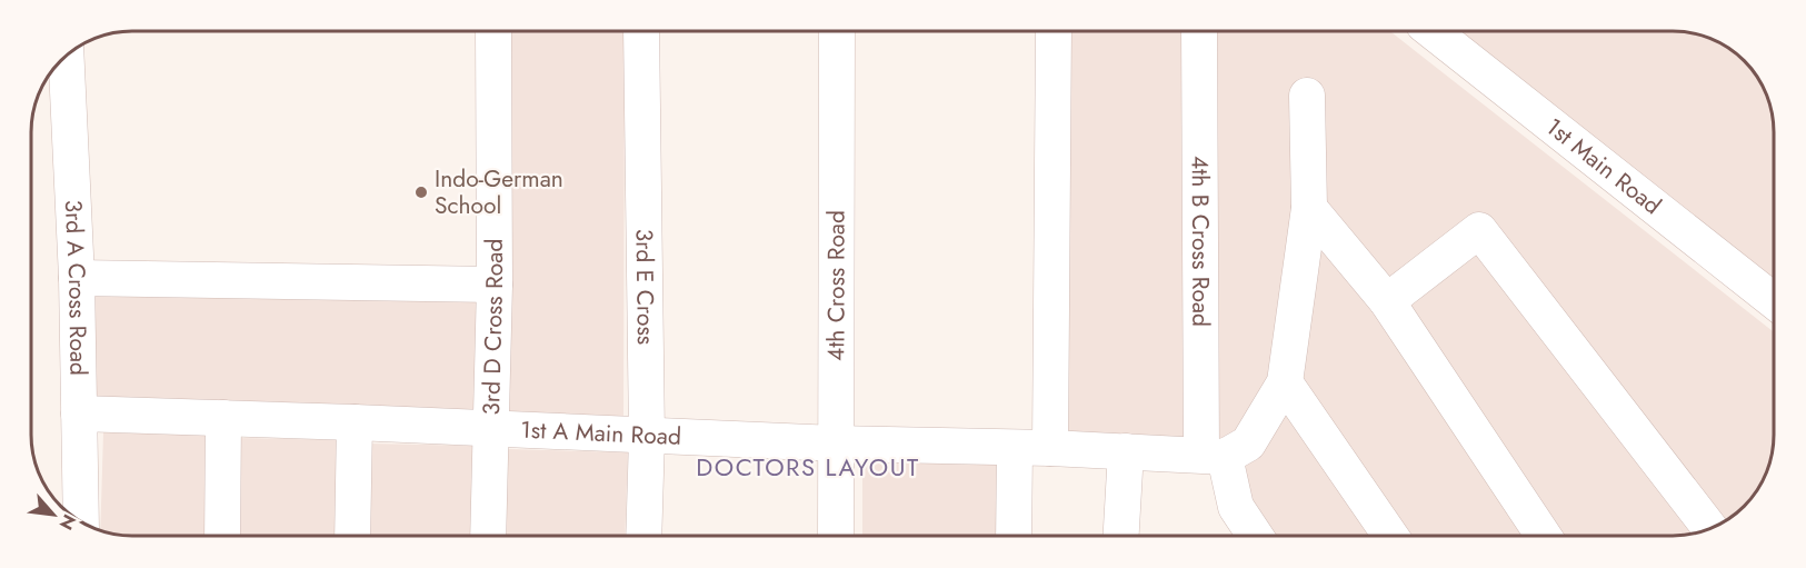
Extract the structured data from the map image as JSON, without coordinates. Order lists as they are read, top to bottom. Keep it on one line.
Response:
{"streets":{"street":["1st Main Road","4th B Cross Road","3rd E Cross","4th Cross Road","3rd A Cross Road","3rd D Cross Road","1st A Main Road"]},"crossings":[["4th B Cross Road","1st A Main Road"],["3rd E Cross","1st A Main Road"],["4th Cross Road","1st A Main Road"],["3rd A Cross Road","1st A Main Road"],["3rd D Cross Road","1st A Main Road"]],"districts":["DOCTORS LAYOUT"],"places":["Indo-German School"],"north":"bottom right"}
